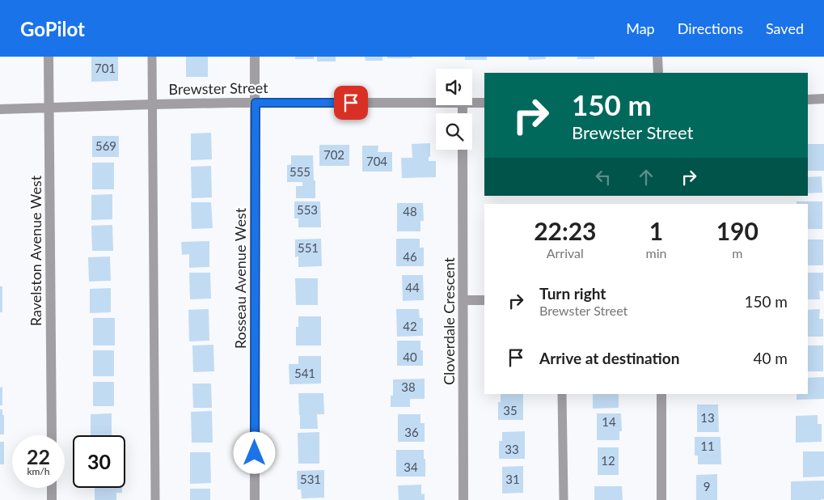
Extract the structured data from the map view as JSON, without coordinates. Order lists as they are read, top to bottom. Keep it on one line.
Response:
{"streets":{"street":["Brewster Street","Ravelston Avenue West","Rosseau Avenue West","Cloverdale Crescent"]},"crossings":[["Brewster Street","Ravelston Avenue West"],["Brewster Street","Rosseau Avenue West"]],"house_numbers":["701","569","702","704","555","553","48","551","46","44","42","40","541","38","35","13","14","36","11","33","12","34","531","31","9"],"page":{"header":"GoPilot","nav":["Map","Directions","Saved"],"turn":["150 m","Brewster Street"],"eta":["22:23","Arrival","1","min","190","m"],"list":[{"name":"Turn right","note":"Brewster Street","value":"150 m"},{"name":"Arrive at destination","value":"40 m"}],"speed":"22 km/h","limit":"30"}}
